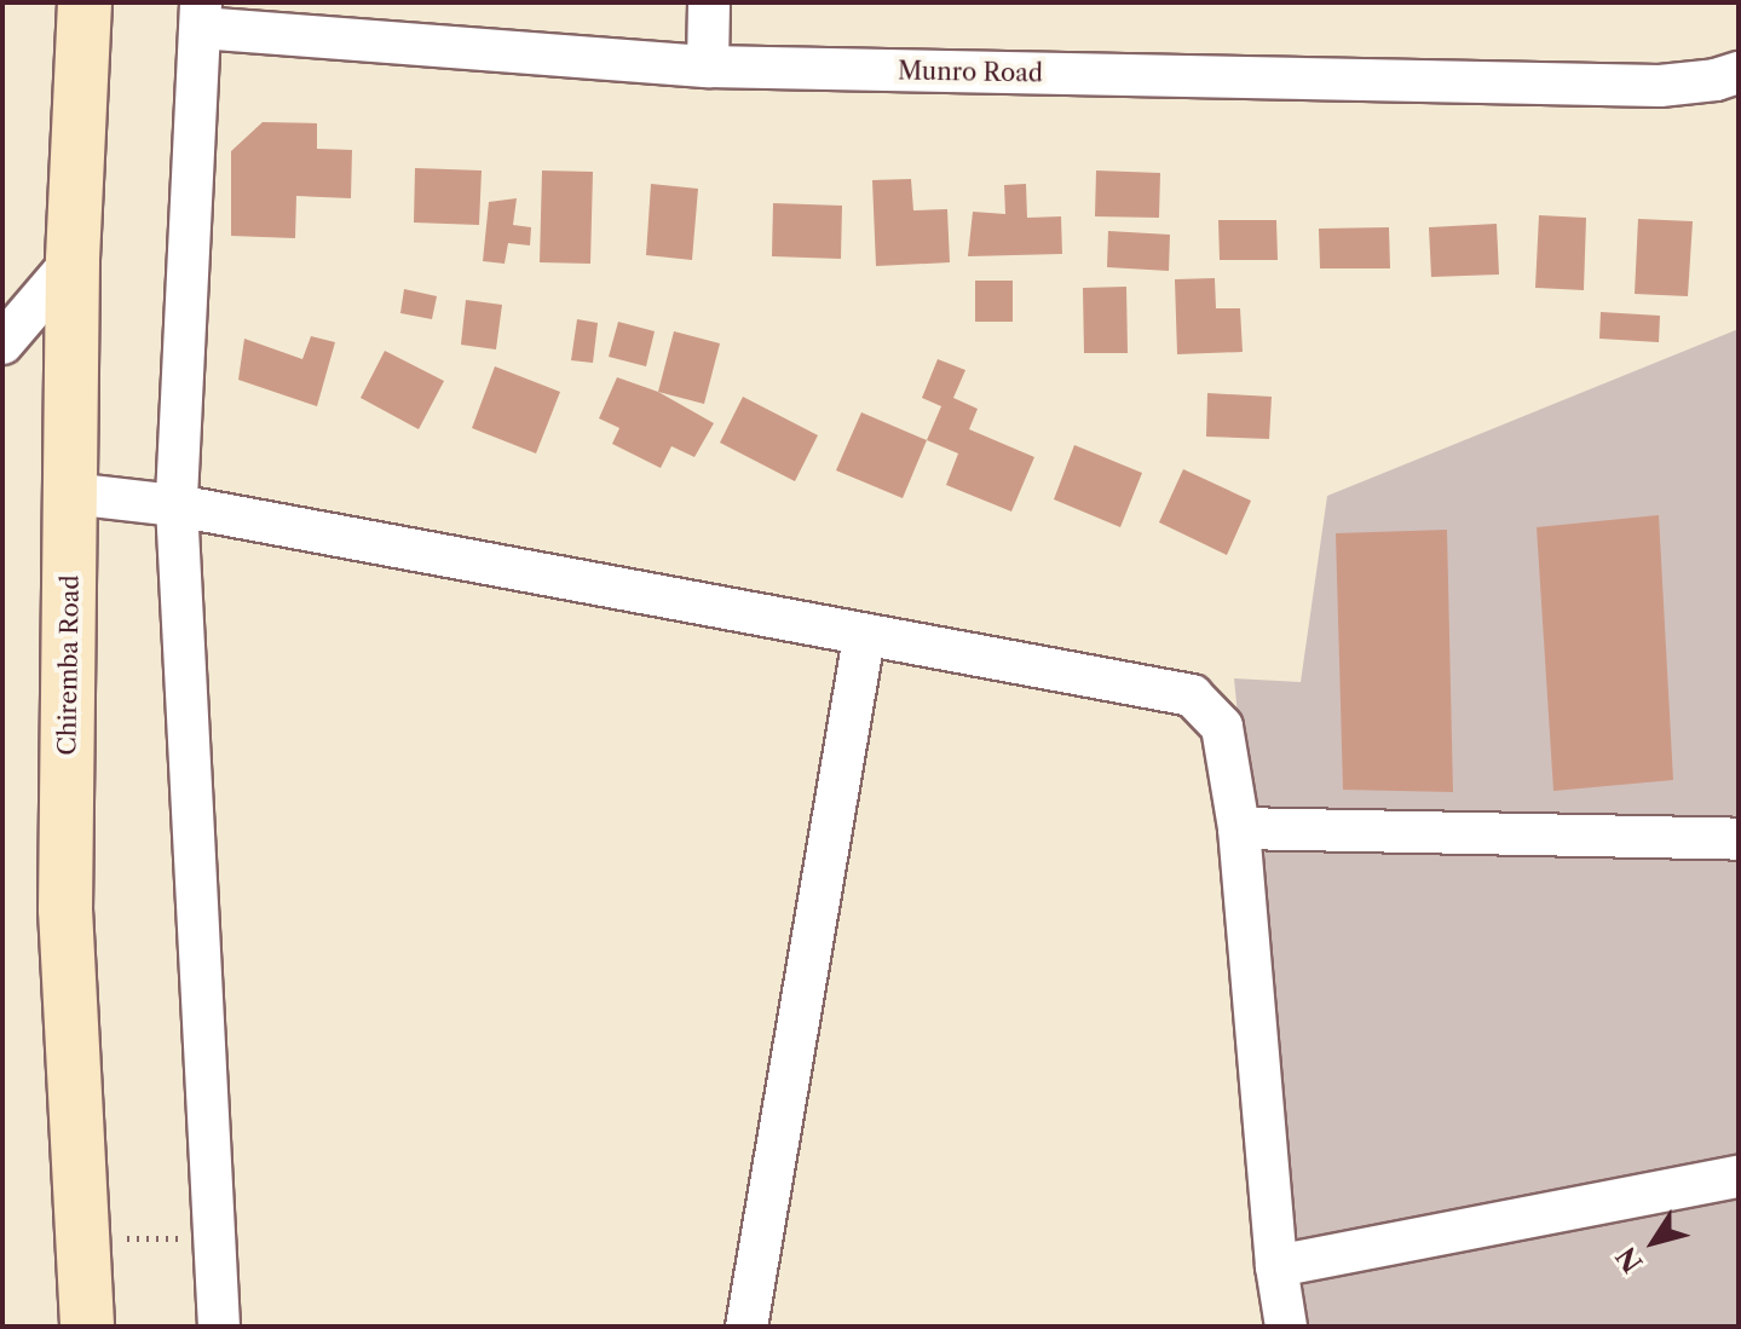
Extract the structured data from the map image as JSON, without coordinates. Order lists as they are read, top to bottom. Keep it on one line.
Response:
{"streets":{"main road":["Chiremba Road"],"street":["Munro Road"]},"north":"bottom left"}
